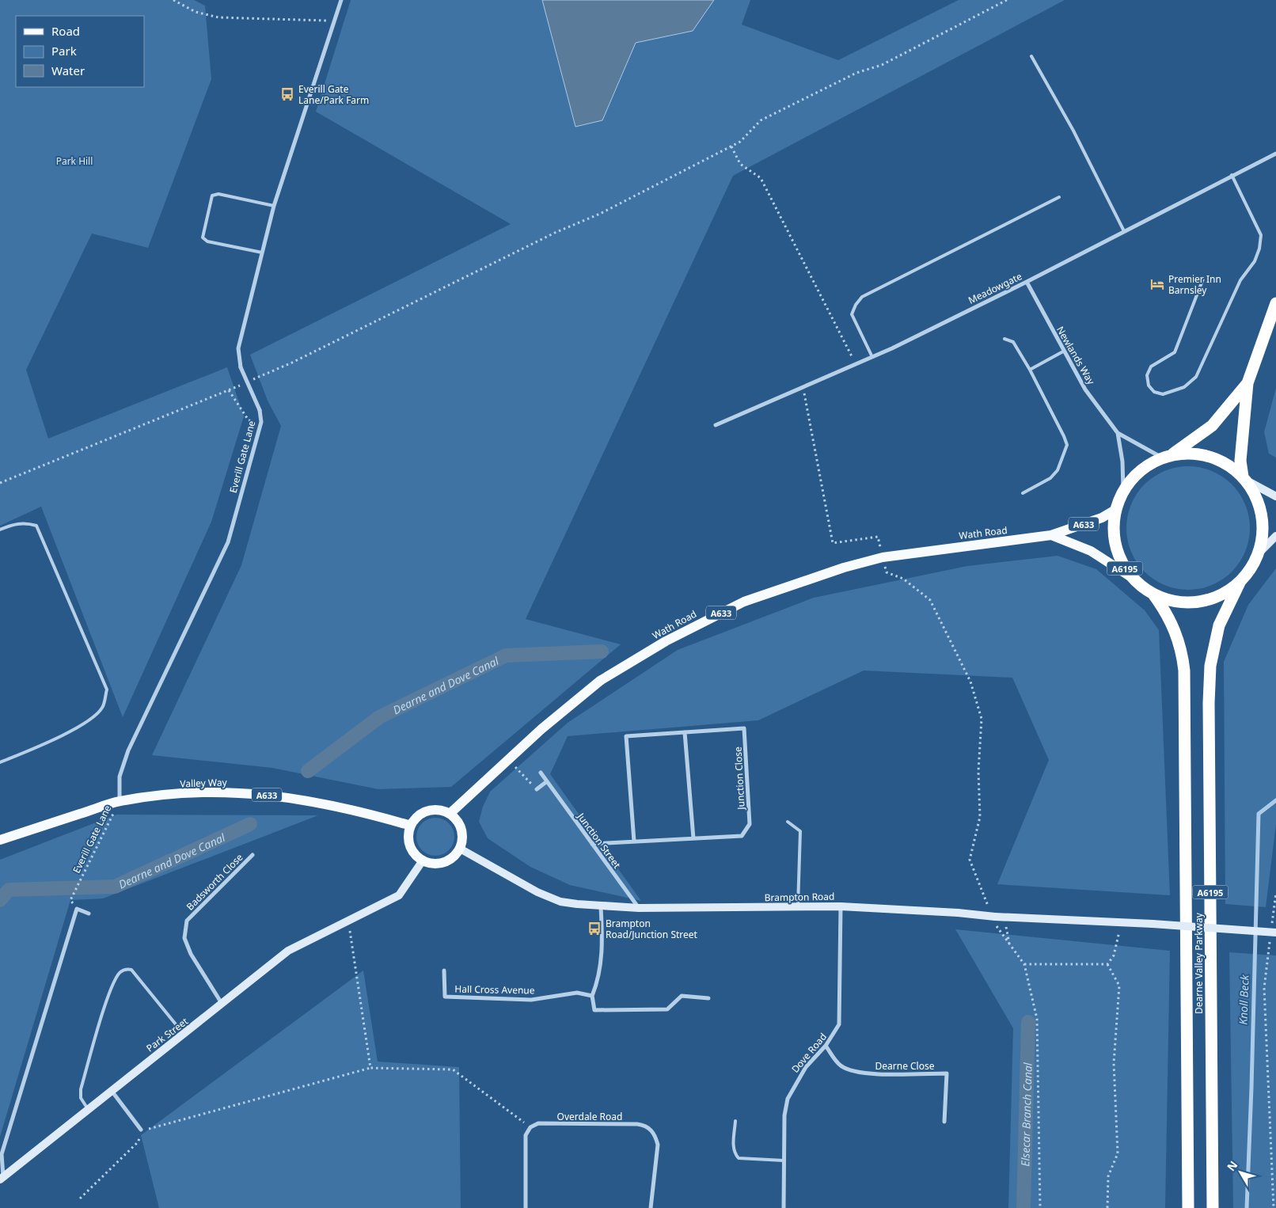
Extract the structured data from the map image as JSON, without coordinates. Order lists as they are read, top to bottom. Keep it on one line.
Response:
{"streets":{"highway":["A6195","Dearne Valley Parkway"],"main road":["A633","Wath Road","Valley Way","Brampton Road","Park Street"],"street":["Meadowgate","Newlands Way","Everill Gate Lane","Junction Close","Junction Street","Badsworth Close","Hall Cross Avenue","Dove Road","Dearne Close","Overdale Road"]},"crossings":[["Meadowgate","Newlands Way"],["Everill Gate Lane","Valley Way"],["Wath Road","A6195"],["Wath Road","Valley Way"],["Wath Road","Brampton Road"],["A6195","Dearne Valley Parkway"],["Junction Close","Junction Street"],["Valley Way","Brampton Road"],["Junction Street","Brampton Road"],["Badsworth Close","Park Street"],["Brampton Road","Dove Road"],["Dove Road","Dearne Close"]],"water":["Dearne and Dove Canal","Knoll Beck","Elsecar Branch Canal"],"parks":["Park Hill"],"places":{"bus stop":["Everill Gate Lane/Park Farm","Brampton Road/Junction Street"],"hotel":["Premier Inn Barnsley"]},"legend":["Road","Park","Water"],"north":"top left"}
